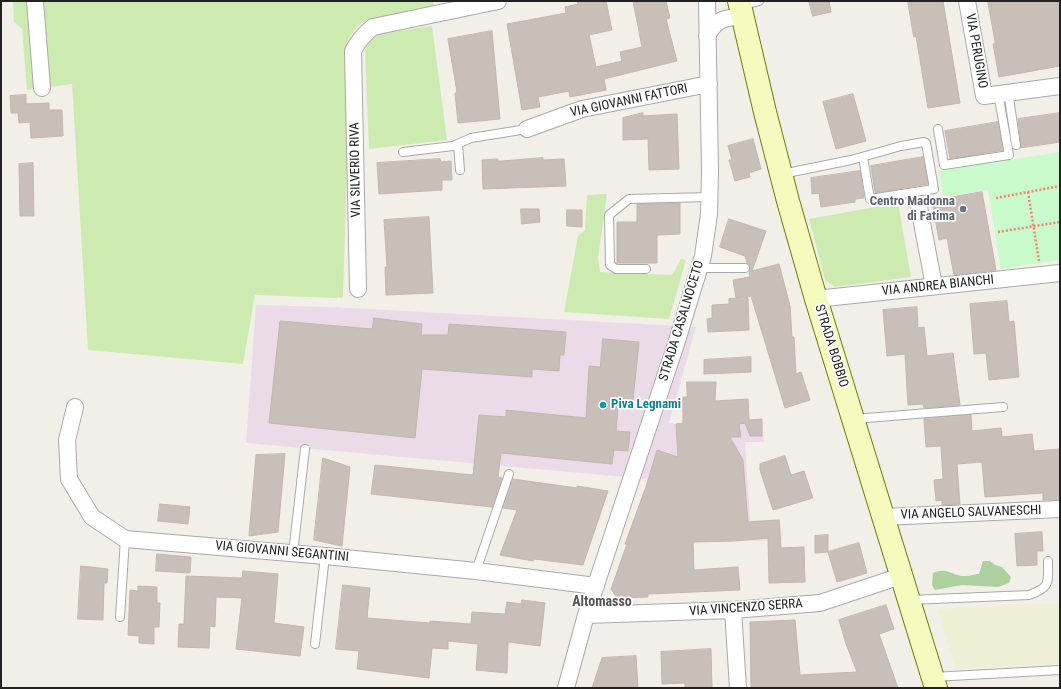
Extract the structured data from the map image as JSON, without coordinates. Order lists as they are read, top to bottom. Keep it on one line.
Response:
{"streets":{"main road":["STRADA BOBBIO"],"street":["VIA PERUGINO","VIA GIOVANNI FATTORI","VIA SILVERIO RIVA","VIA ANDREA BIANCHI","STRADA CASALNOCETO","VIA ANGELO SALVANESCHI","VIA GIOVANNI SEGANTINI","VIA VINCENZO SERRA"]},"crossings":[["VIA GIOVANNI FATTORI","STRADA CASALNOCETO"],["VIA ANDREA BIANCHI","STRADA BOBBIO"],["STRADA CASALNOCETO","VIA GIOVANNI SEGANTINI"],["STRADA CASALNOCETO","VIA VINCENZO SERRA"],["STRADA BOBBIO","VIA ANGELO SALVANESCHI"],["STRADA BOBBIO","VIA VINCENZO SERRA"]],"districts":["Altomasso"],"places":["Centro Madonna di Fatima","Piva Legnami"]}
